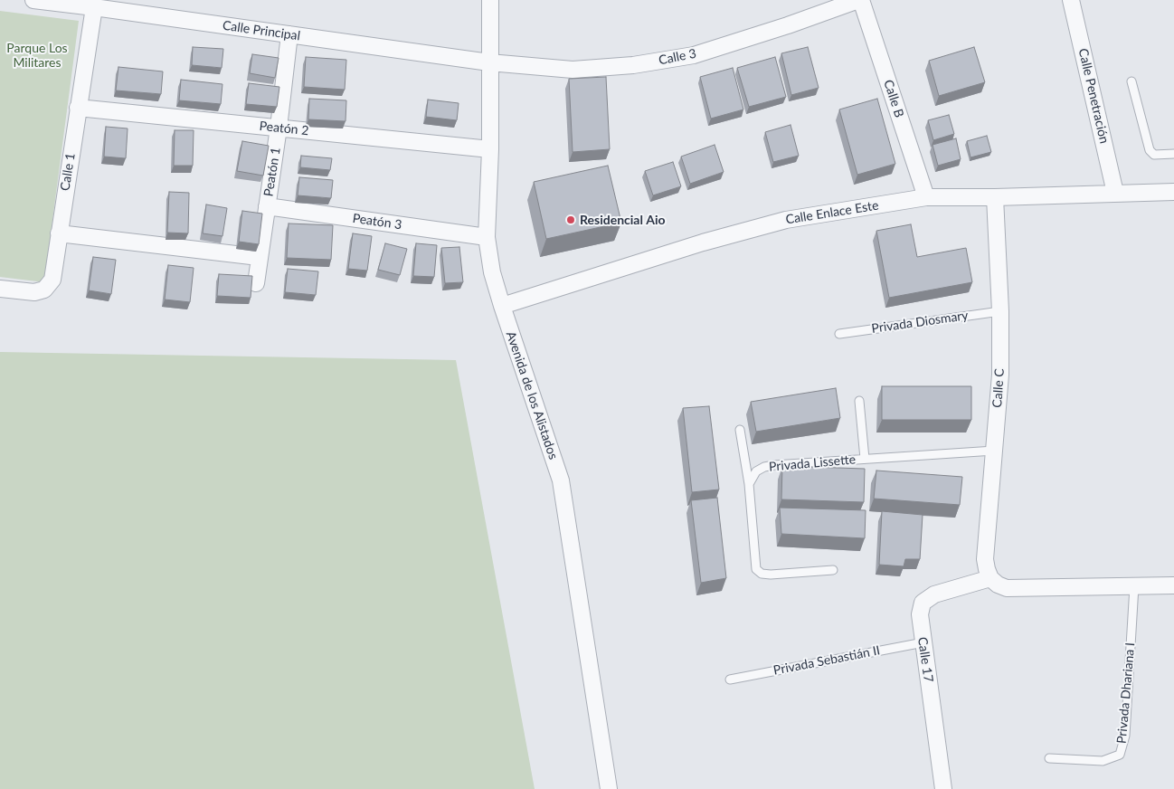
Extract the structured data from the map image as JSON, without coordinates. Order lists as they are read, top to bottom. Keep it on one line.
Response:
{"streets":{"street":["Calle Principal","Calle 3","Calle Penetración","Calle B","Peatón 2","Calle 1","Peatón 1","Calle Enlace Este","Peatón 3","Calle C","Avenida de los Alistados","Calle 17"],"lane":["Privada Diosmary","Privada Lissette","Privada Sebastián II","Privada Dhariana I"]},"crossings":[["Calle Principal","Calle 3"],["Calle Principal","Calle 1"],["Calle Principal","Peatón 1"],["Calle Principal","Avenida de los Alistados"],["Calle 3","Calle B"],["Calle 3","Avenida de los Alistados"],["Calle Penetración","Calle Enlace Este"],["Calle B","Calle Enlace Este"],["Peatón 2","Calle 1"],["Peatón 2","Peatón 1"],["Peatón 2","Avenida de los Alistados"],["Peatón 1","Peatón 3"],["Calle Enlace Este","Calle C"],["Calle Enlace Este","Avenida de los Alistados"],["Peatón 3","Avenida de los Alistados"],["Privada Diosmary","Calle C"],["Calle C","Privada Lissette"],["Calle C","Calle 17"],["Calle 17","Privada Sebastián II"]],"parks":["Parque Los Militares"],"places":["Residencial Aio"]}
